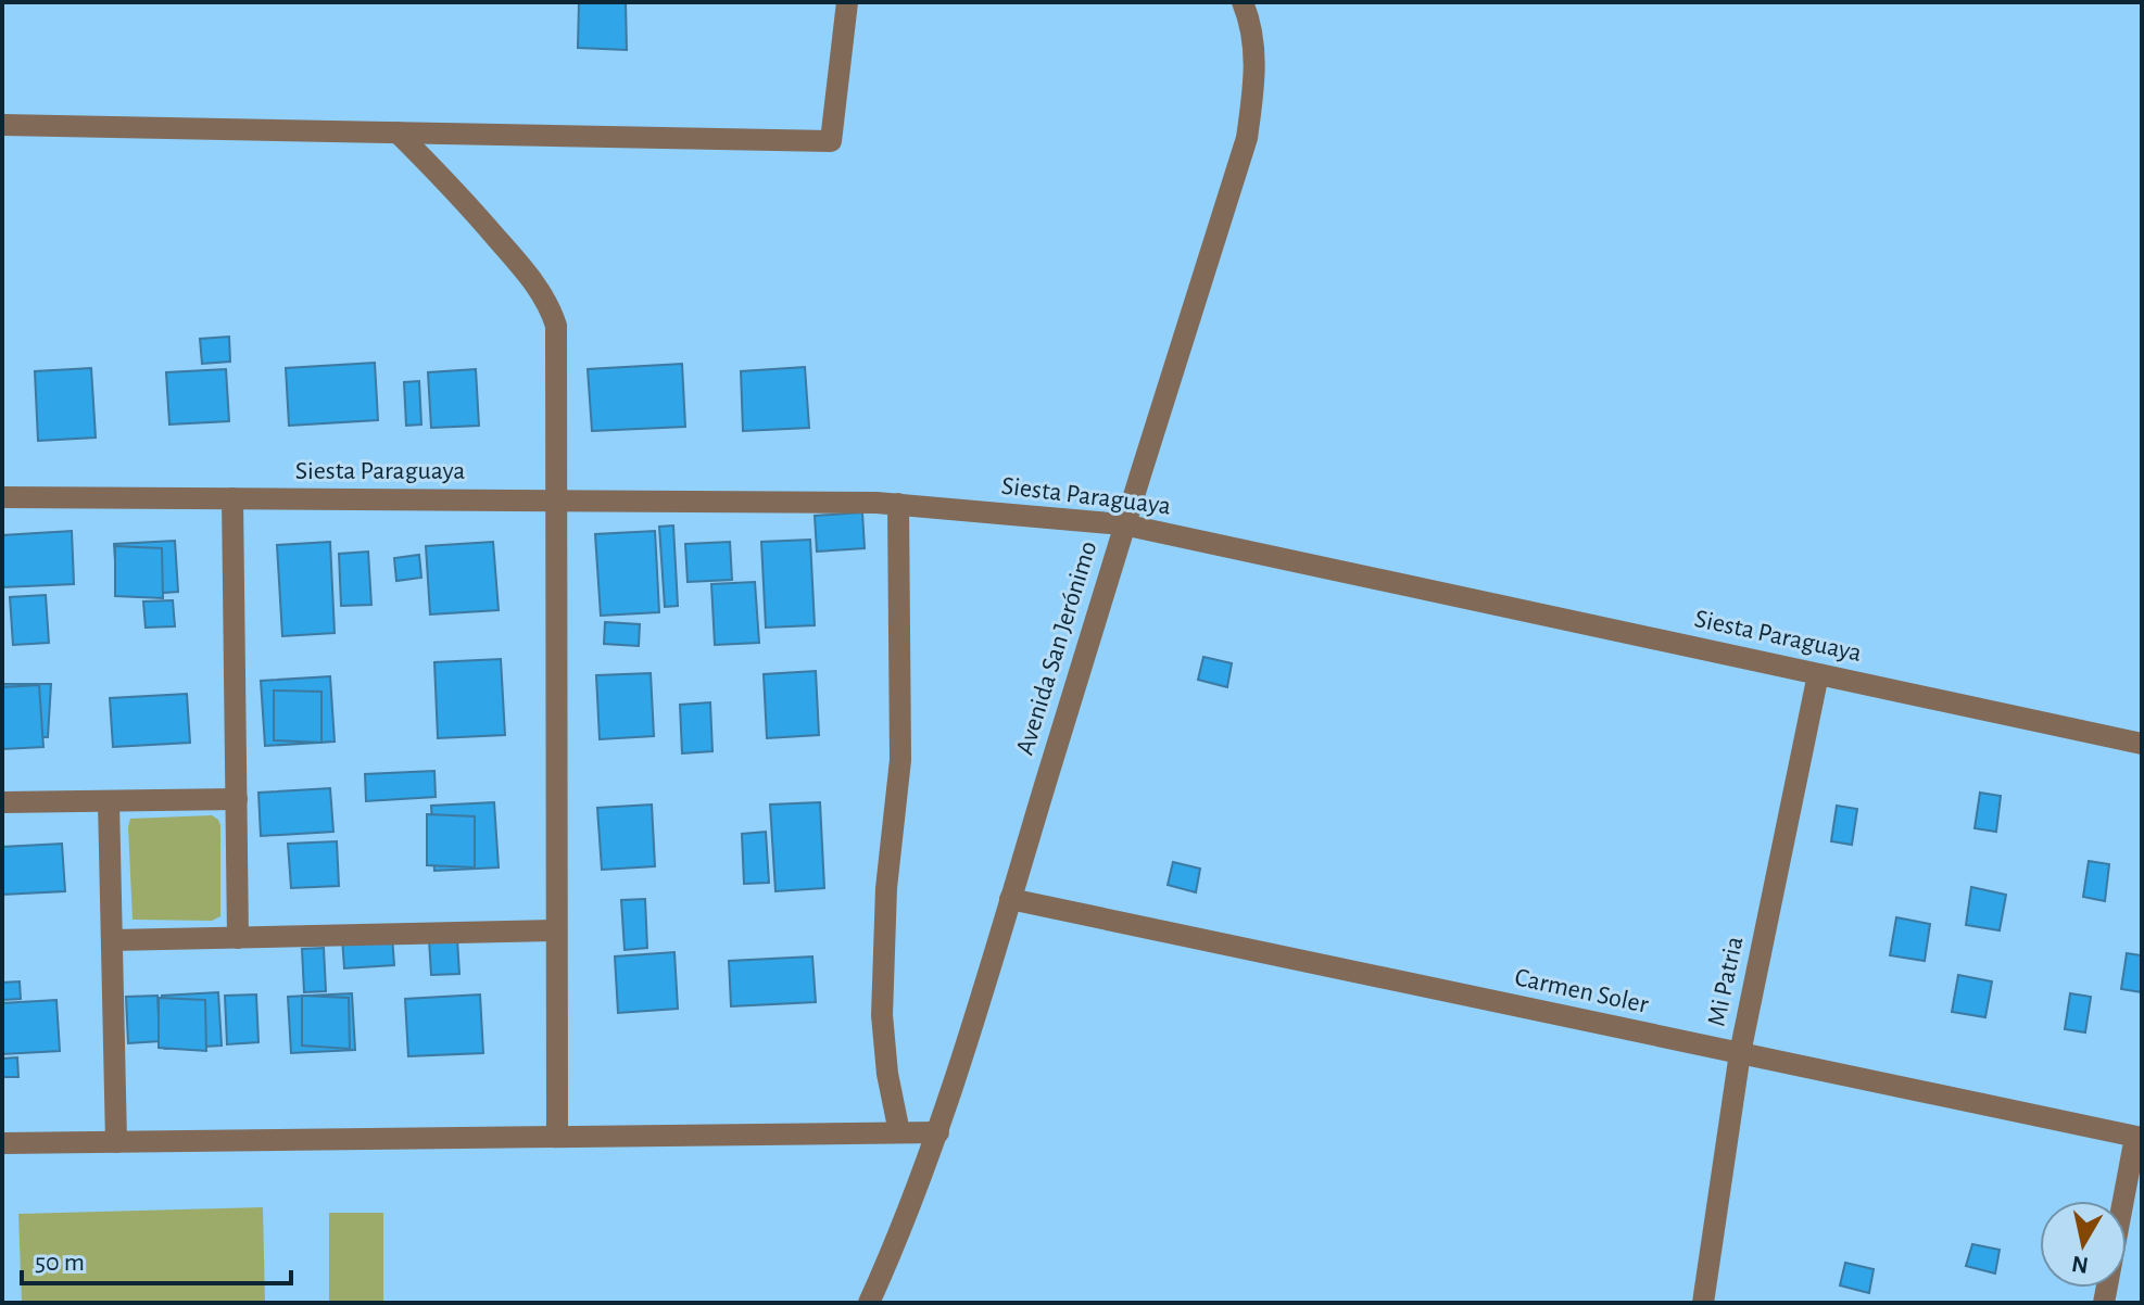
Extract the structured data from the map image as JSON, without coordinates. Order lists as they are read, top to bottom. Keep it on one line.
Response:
{"streets":{"street":["Siesta Paraguaya","Avenida San Jerónimo","Mi Patria","Carmen Soler"]},"crossings":[["Siesta Paraguaya","Avenida San Jerónimo"],["Siesta Paraguaya","Mi Patria"],["Avenida San Jerónimo","Carmen Soler"],["Mi Patria","Carmen Soler"]],"scale_bar":"50 m","north":"bottom"}
